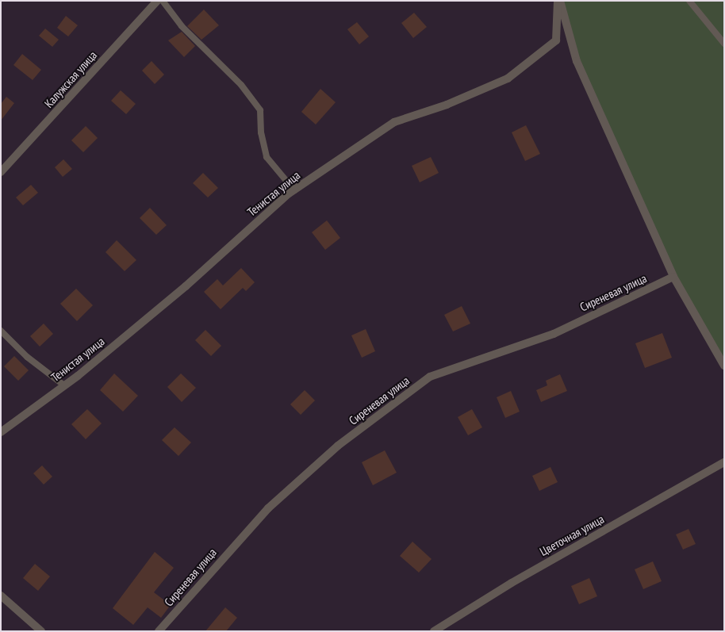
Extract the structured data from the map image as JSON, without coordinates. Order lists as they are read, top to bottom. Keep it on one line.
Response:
{"streets":{"street":["Калужская улица","Тенистая улица","Сиреневая улица","Цветочная улица"]}}
